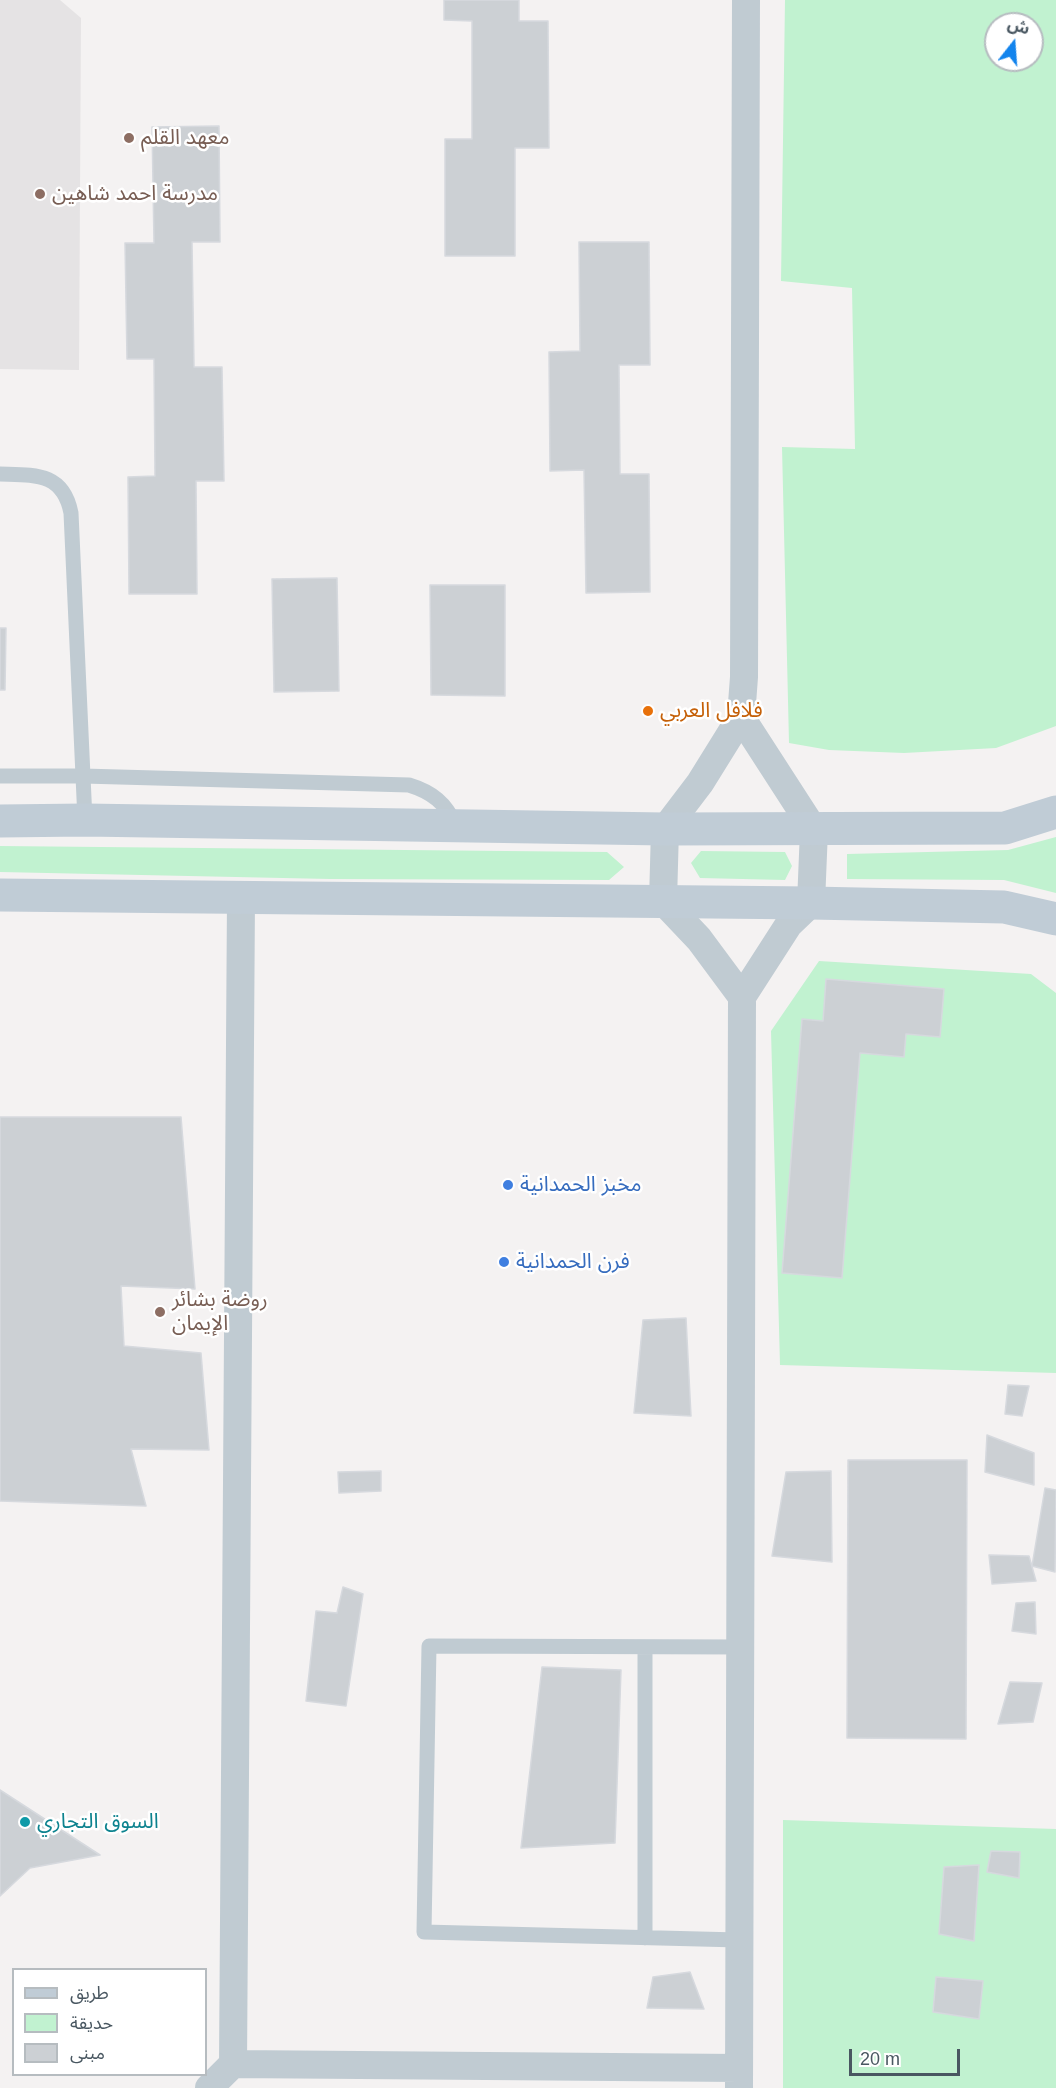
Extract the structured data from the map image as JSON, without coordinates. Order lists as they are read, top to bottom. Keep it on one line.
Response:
{"places":["معهد القلم","مدرسة احمد شاهين","فلافل العربي","مخبز الحمدانية","فرن الحمدانية","روضة بشائر الإيمان","السوق التجاري"],"legend":["طريق","حديقة","مبنى"],"scale_bar":"20 m","north":"top"}
